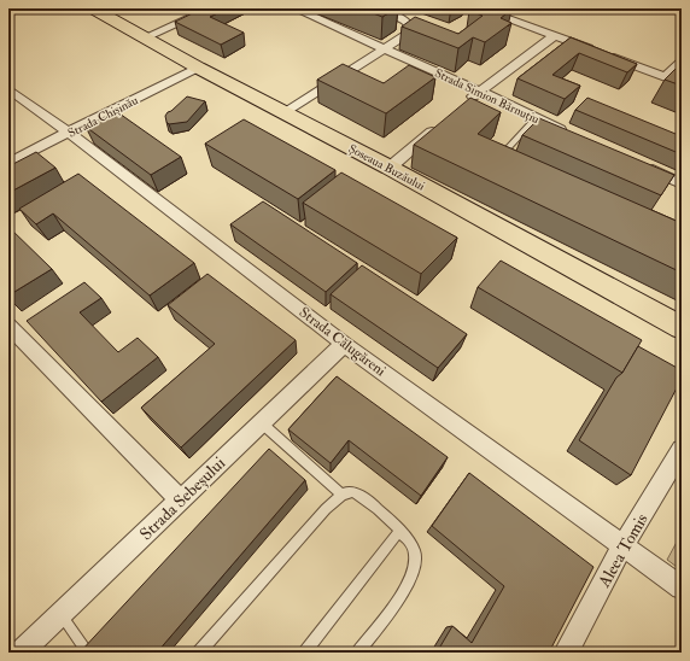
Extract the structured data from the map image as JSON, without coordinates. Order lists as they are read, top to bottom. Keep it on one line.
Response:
{"streets":{"main road":["Șoseaua Buzăului"],"street":["Strada Simion Bărnuțiu","Strada Chișinău","Strada Călugăreni","Strada Sebeșului","Aleea Tomis"]},"crossings":[["Strada Chișinău","Șoseaua Buzăului"],["Strada Chișinău","Strada Călugăreni"],["Strada Călugăreni","Strada Sebeșului"],["Strada Călugăreni","Aleea Tomis"]]}
